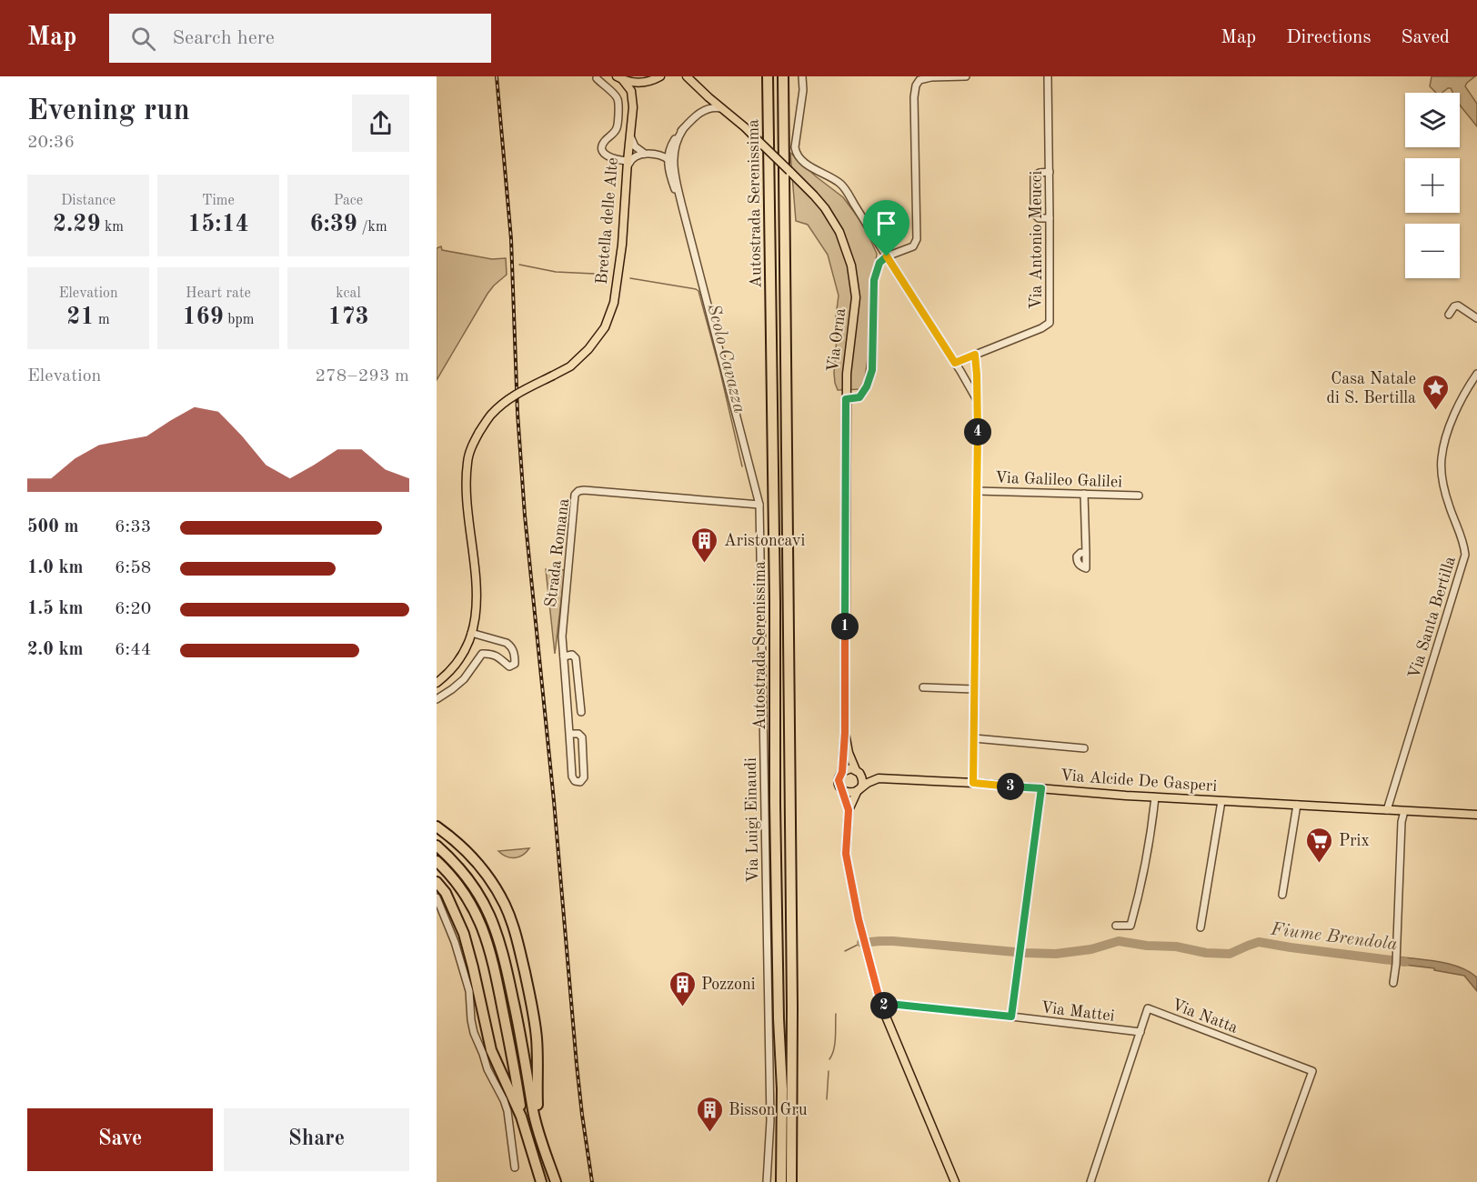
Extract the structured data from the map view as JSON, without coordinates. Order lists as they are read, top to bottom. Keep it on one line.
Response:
{"streets":{"highway":["Autostrada Serenissima"],"main road":["Bretella delle Alte","Via Orna","Via Alcide De Gasperi"],"street":["Via Antonio Meucci","Via Galileo Galilei","Strada Romana","Via Santa Bertilla","Via Luigi Einaudi","Via Mattei","Via Natta"]},"crossings":[["Via Orna","Via Alcide De Gasperi"],["Strada Romana","Via Luigi Einaudi"],["Via Santa Bertilla","Via Alcide De Gasperi"],["Via Mattei","Via Natta"]],"water":["Scolo Cavazza","Fiume Brendola"],"places":{"place":["Casa Natale di S. Bertilla"],"building":["Aristoncavi","Pozzoni","Bisson Gru"],"supermarket":["Prix"]},"page":{"header":"Map","search":"Search here","nav":["Map","Directions","Saved"],"heading":["Evening run","20:36"],"map_buttons":["+","−"],"stats":[["Distance","2.29 km"],["Time","15:14"],["Pace","6:39 /km"],["Elevation","21 m"],["Heart rate","169 bpm"],["kcal","173"]],"chart":["Elevation","278–293 m"],"pins":["4","1","3","2"],"list":[{"name":"500 m","note":"6:33"},{"name":"1.0 km","note":"6:58"},{"name":"1.5 km","note":"6:20"},{"name":"2.0 km","note":"6:44"}],"buttons":["Save","Share"]}}
